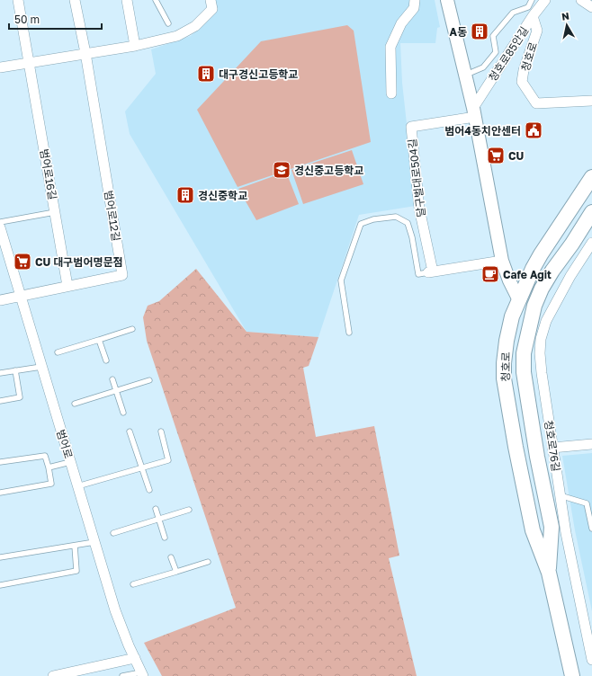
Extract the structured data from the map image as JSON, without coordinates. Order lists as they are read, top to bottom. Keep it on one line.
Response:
{"streets":{"main road":["청호로"],"street":["청호로85안길","범어로16길","달구벌대로504길","범어로12길","범어로","청호로76길"]},"crossings":[["청호로85안길","청호로"],["청호로85안길","달구벌대로504길"],["범어로16길","범어로12길"],["범어로12길","범어로"]],"places":{"building":["A동","대구경신고등학교","경신중학교"],"public building":["범어4동치안센터"],"supermarket":["CU","CU 대구범어명문점"],"school or university":["경신중고등학교"],"cafe":["Cafe Agit"]},"scale_bar":"50 m","north":"top"}
